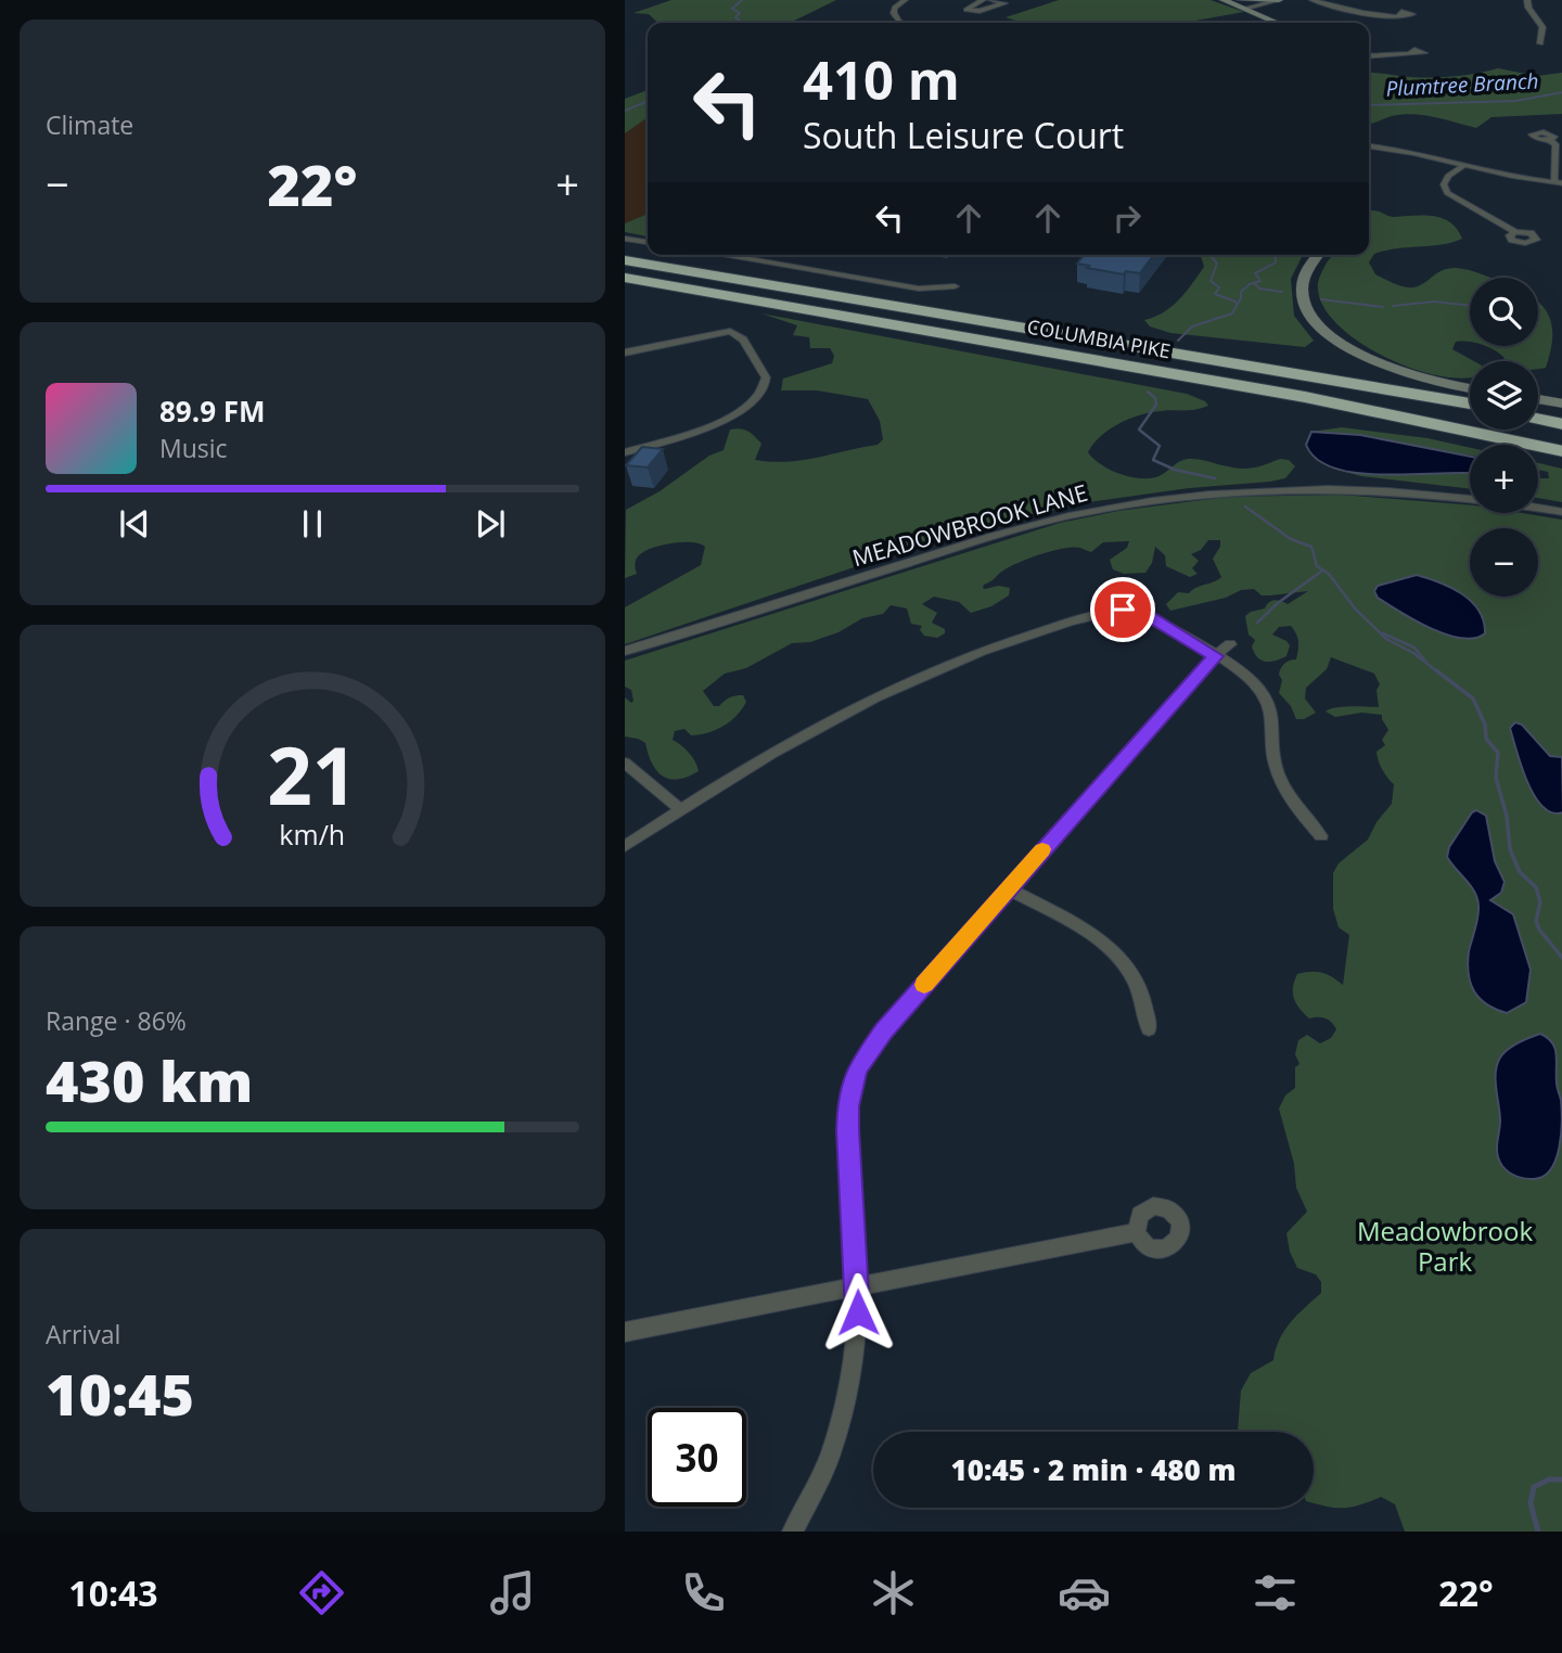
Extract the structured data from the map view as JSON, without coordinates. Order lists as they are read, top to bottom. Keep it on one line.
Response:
{"streets":{"highway":["COLUMBIA PIKE"],"street":["MEADOWBROOK LANE"]},"water":["Plumtree Branch"],"parks":["Meadowbrook Park"],"page":{"tile":["Climate",["Range · 86%","430 km"],["Arrival","10:45"]],"turn":["410 m","South Leisure Court"],"heat":["−","22°","+"],"map_buttons":["+","−"],"song":["89.9 FM","Music"],"limit":"30","trip":"10:45 · 2 min · 480 m","tabs":["10:43","22°"],"gauge":["21","km/h"]}}
